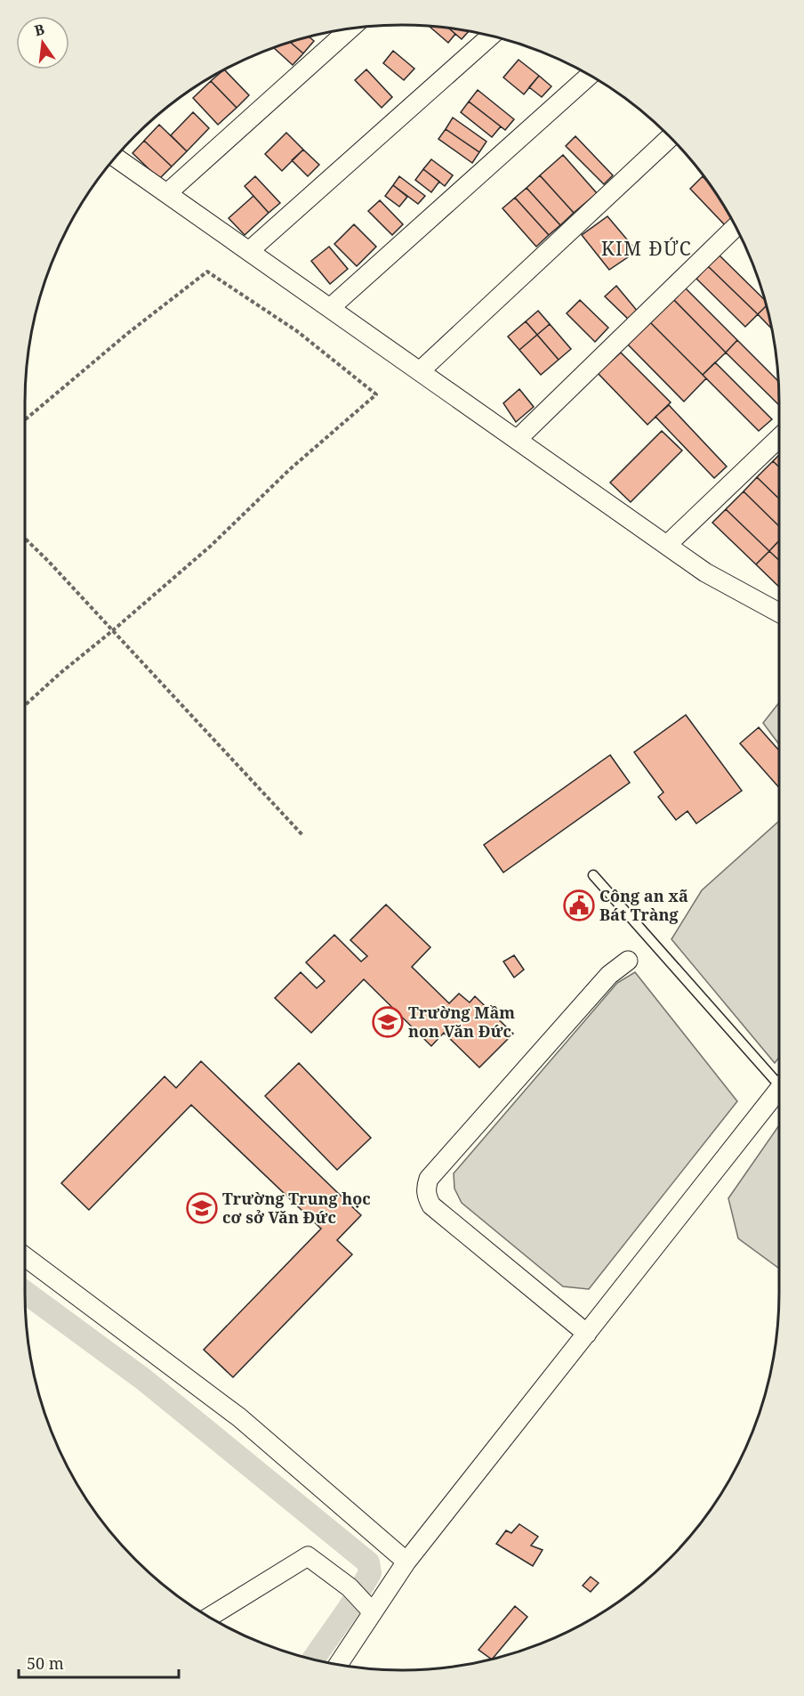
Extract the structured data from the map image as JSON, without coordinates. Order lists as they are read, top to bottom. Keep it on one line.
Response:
{"districts":["KIM ĐỨC"],"places":{"public building":["Công an xã Bát Tràng"],"school or university":["Trường Mầm non Văn Đức","Trường Trung học cơ sở Văn Đức"]},"scale_bar":"50 m","north":"top"}
